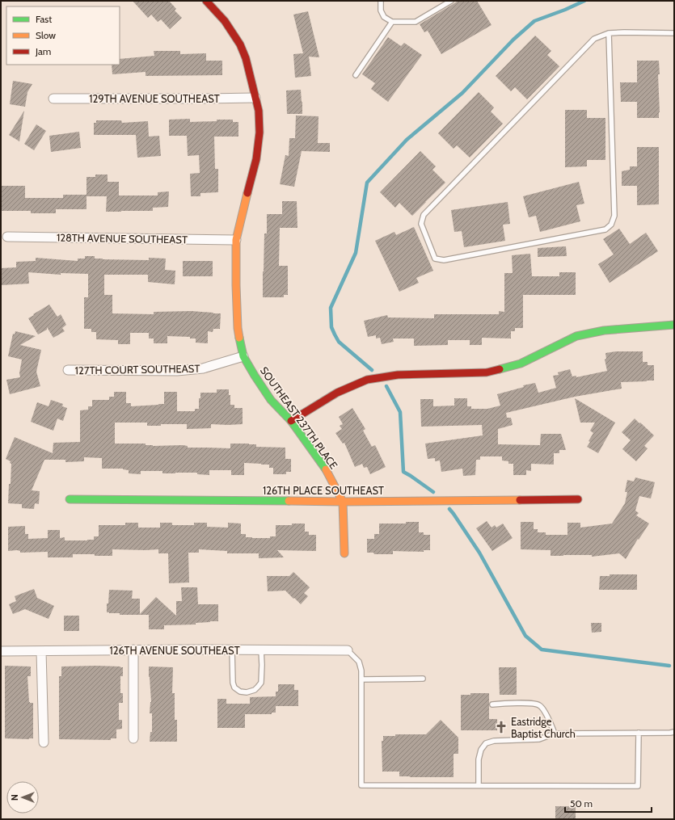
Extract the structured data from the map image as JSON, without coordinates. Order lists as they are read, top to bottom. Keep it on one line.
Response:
{"streets":{"street":["129TH AVENUE SOUTHEAST","128TH AVENUE SOUTHEAST","127TH COURT SOUTHEAST","SOUTHEAST 237TH PLACE","126TH PLACE SOUTHEAST","126TH AVENUE SOUTHEAST"]},"crossings":[["129TH AVENUE SOUTHEAST","SOUTHEAST 237TH PLACE"],["128TH AVENUE SOUTHEAST","SOUTHEAST 237TH PLACE"],["127TH COURT SOUTHEAST","SOUTHEAST 237TH PLACE"],["SOUTHEAST 237TH PLACE","126TH PLACE SOUTHEAST"]],"places":{"church":["Eastridge Baptist Church"]},"legend":["Fast","Slow","Jam"],"scale_bar":"50 m","north":"left"}
